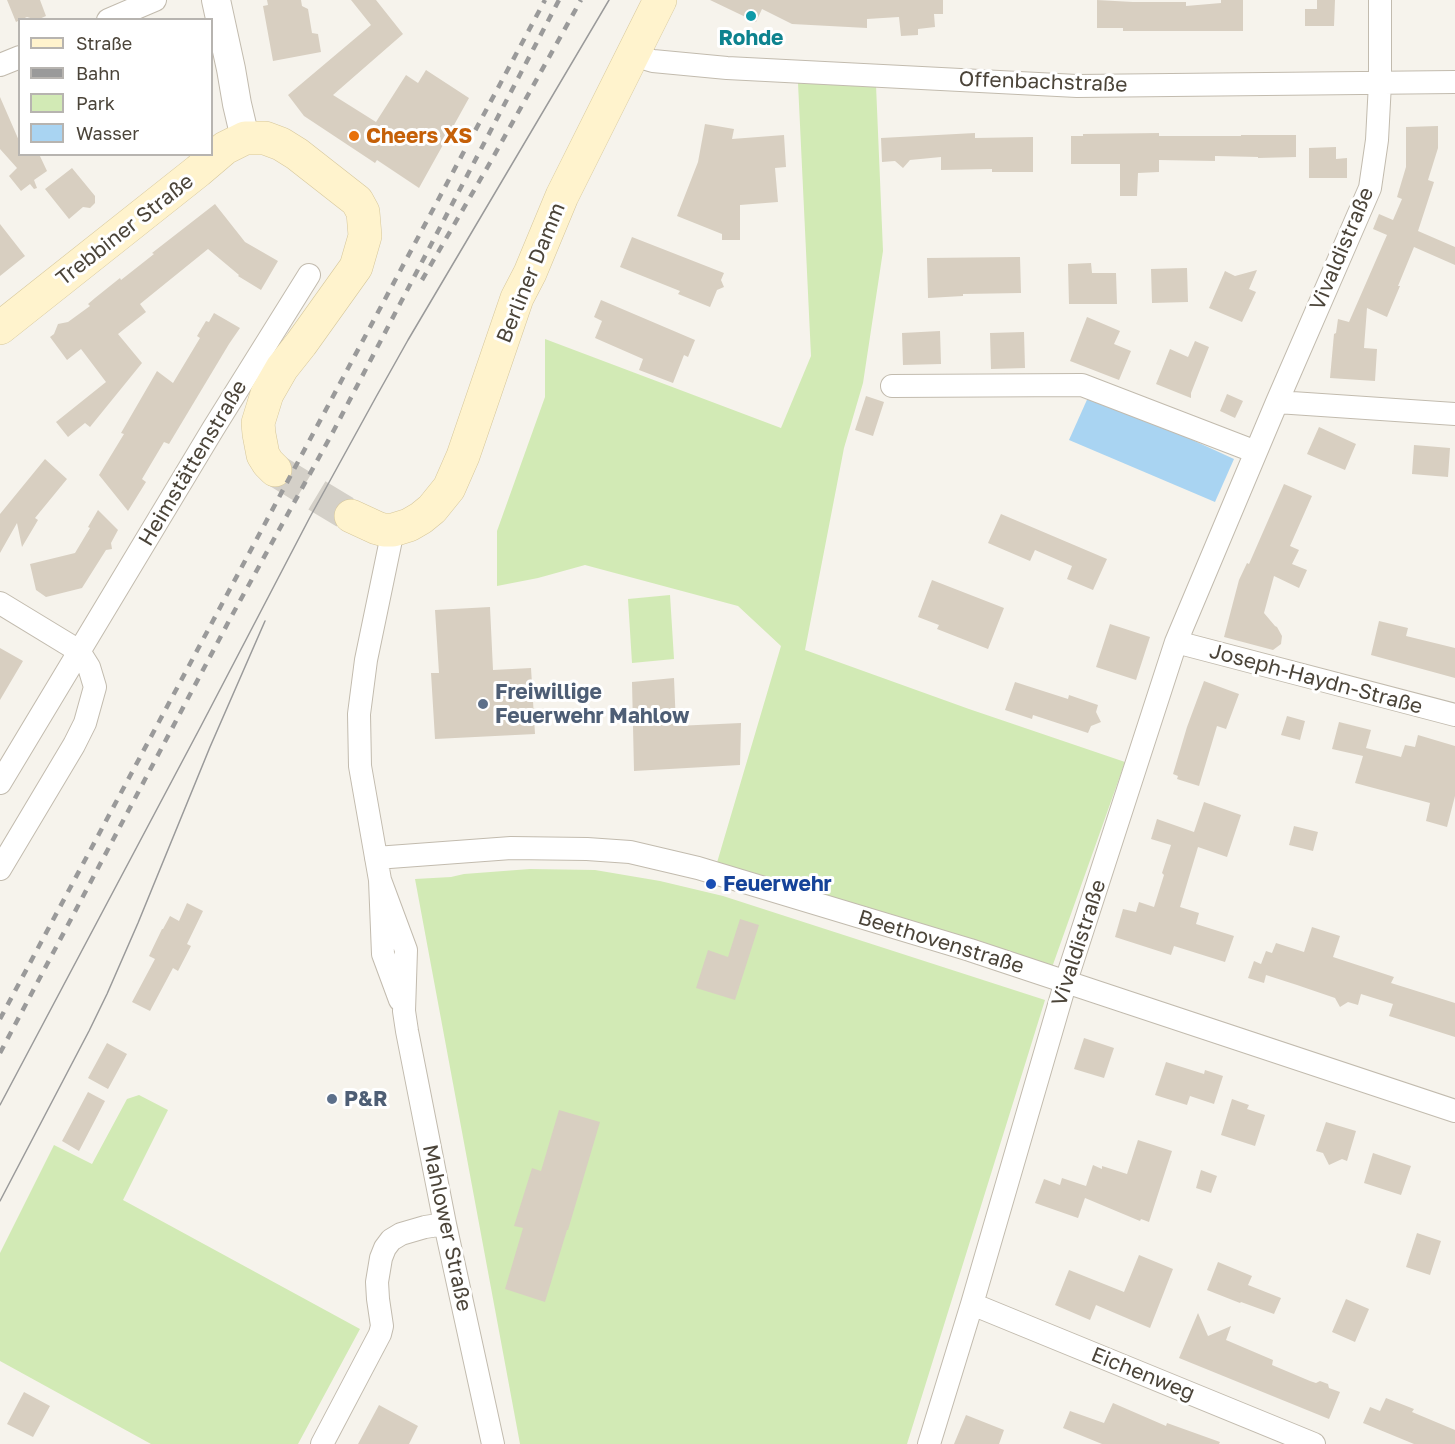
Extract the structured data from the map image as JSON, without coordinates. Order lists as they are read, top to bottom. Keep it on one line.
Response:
{"streets":{"main road":["Trebbiner Straße","Berliner Damm"],"street":["Offenbachstraße","Vivaldistraße","Heimstättenstraße","Joseph-Haydn-Straße","Beethovenstraße","Mahlower Straße","Eichenweg"]},"crossings":[["Offenbachstraße","Vivaldistraße"],["Offenbachstraße","Berliner Damm"],["Vivaldistraße","Joseph-Haydn-Straße"],["Vivaldistraße","Beethovenstraße"],["Vivaldistraße","Eichenweg"],["Berliner Damm","Mahlower Straße"],["Beethovenstraße","Mahlower Straße"]],"places":["Rohde","Cheers XS","Freiwillige Feuerwehr Mahlow","Feuerwehr","P&R"],"legend":["Straße","Bahn","Park","Wasser"]}
